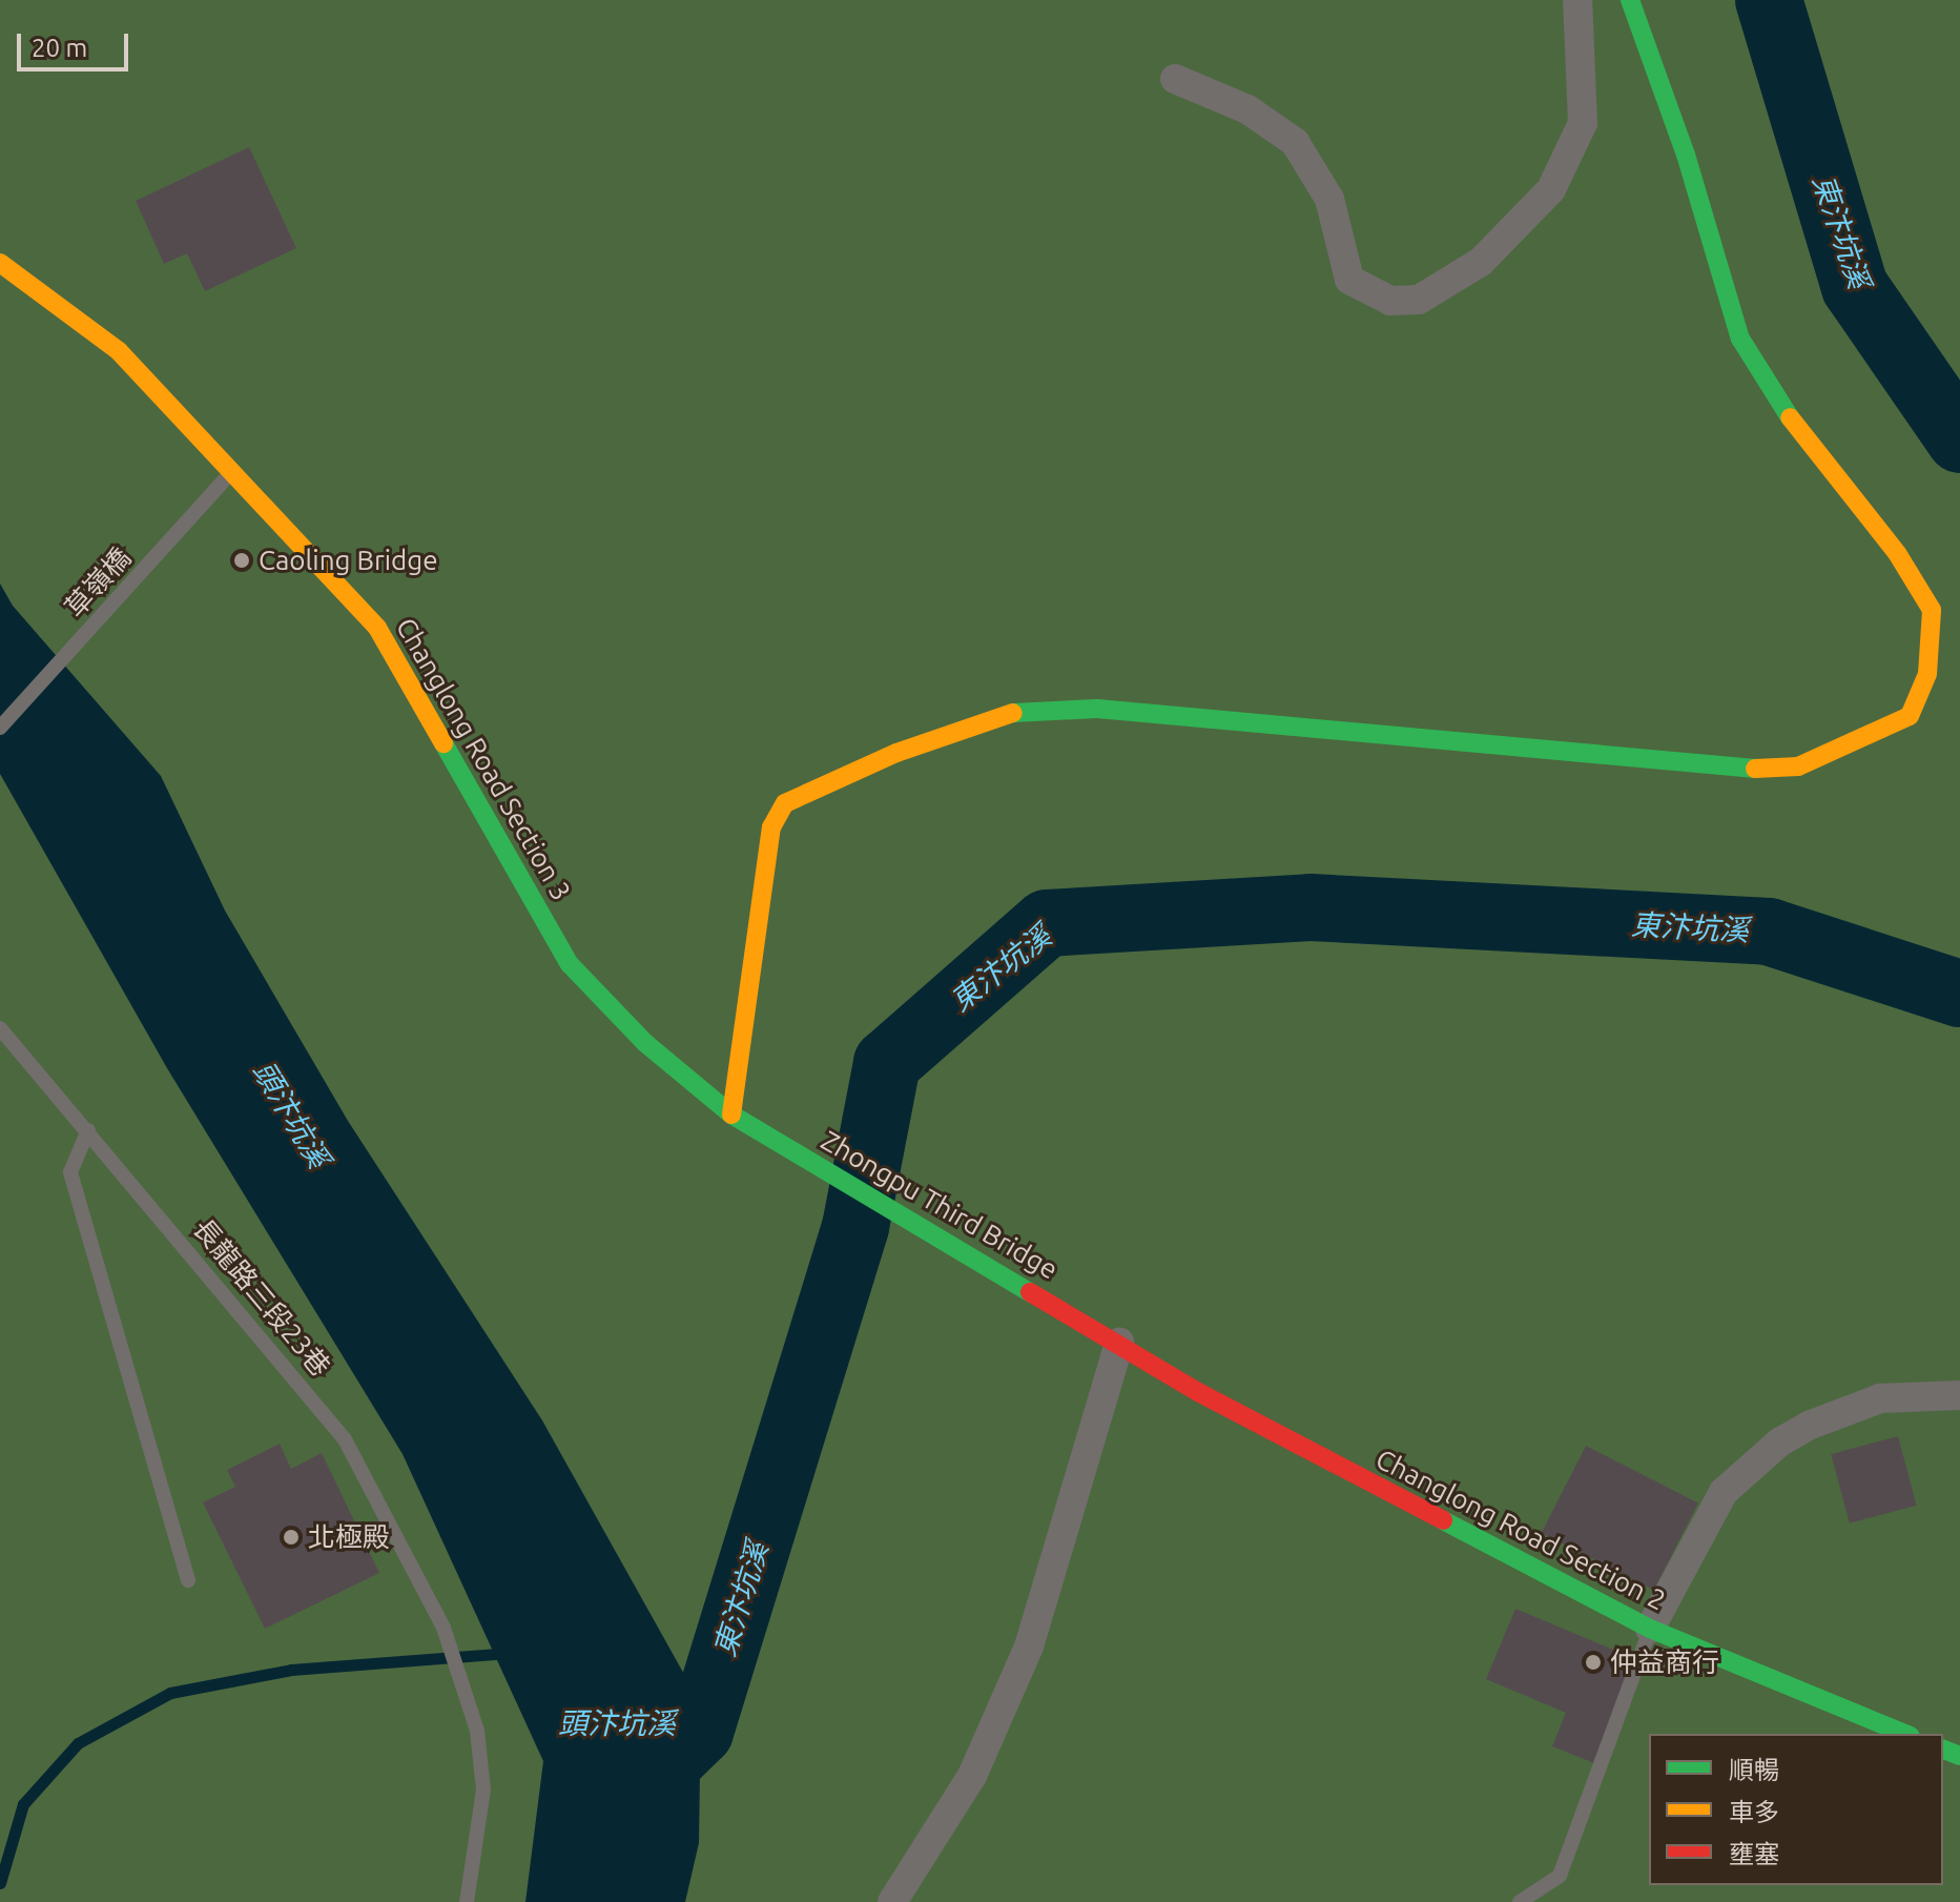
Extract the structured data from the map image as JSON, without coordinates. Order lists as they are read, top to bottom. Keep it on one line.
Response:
{"streets":{"main road":["Changlong Road Section 3","Zhongpu Third Bridge","Changlong Road Section 2"],"lane":["草嶺橋","長龍路三段23巷"]},"crossings":[["草嶺橋","Changlong Road Section 3"],["Changlong Road Section 3","Zhongpu Third Bridge"],["Zhongpu Third Bridge","Changlong Road Section 2"]],"water":["東汴坑溪","頭汴坑溪"],"places":["Caoling Bridge","北極殿","仲益商行"],"legend":["順暢","車多","壅塞"],"scale_bar":"20 m"}
